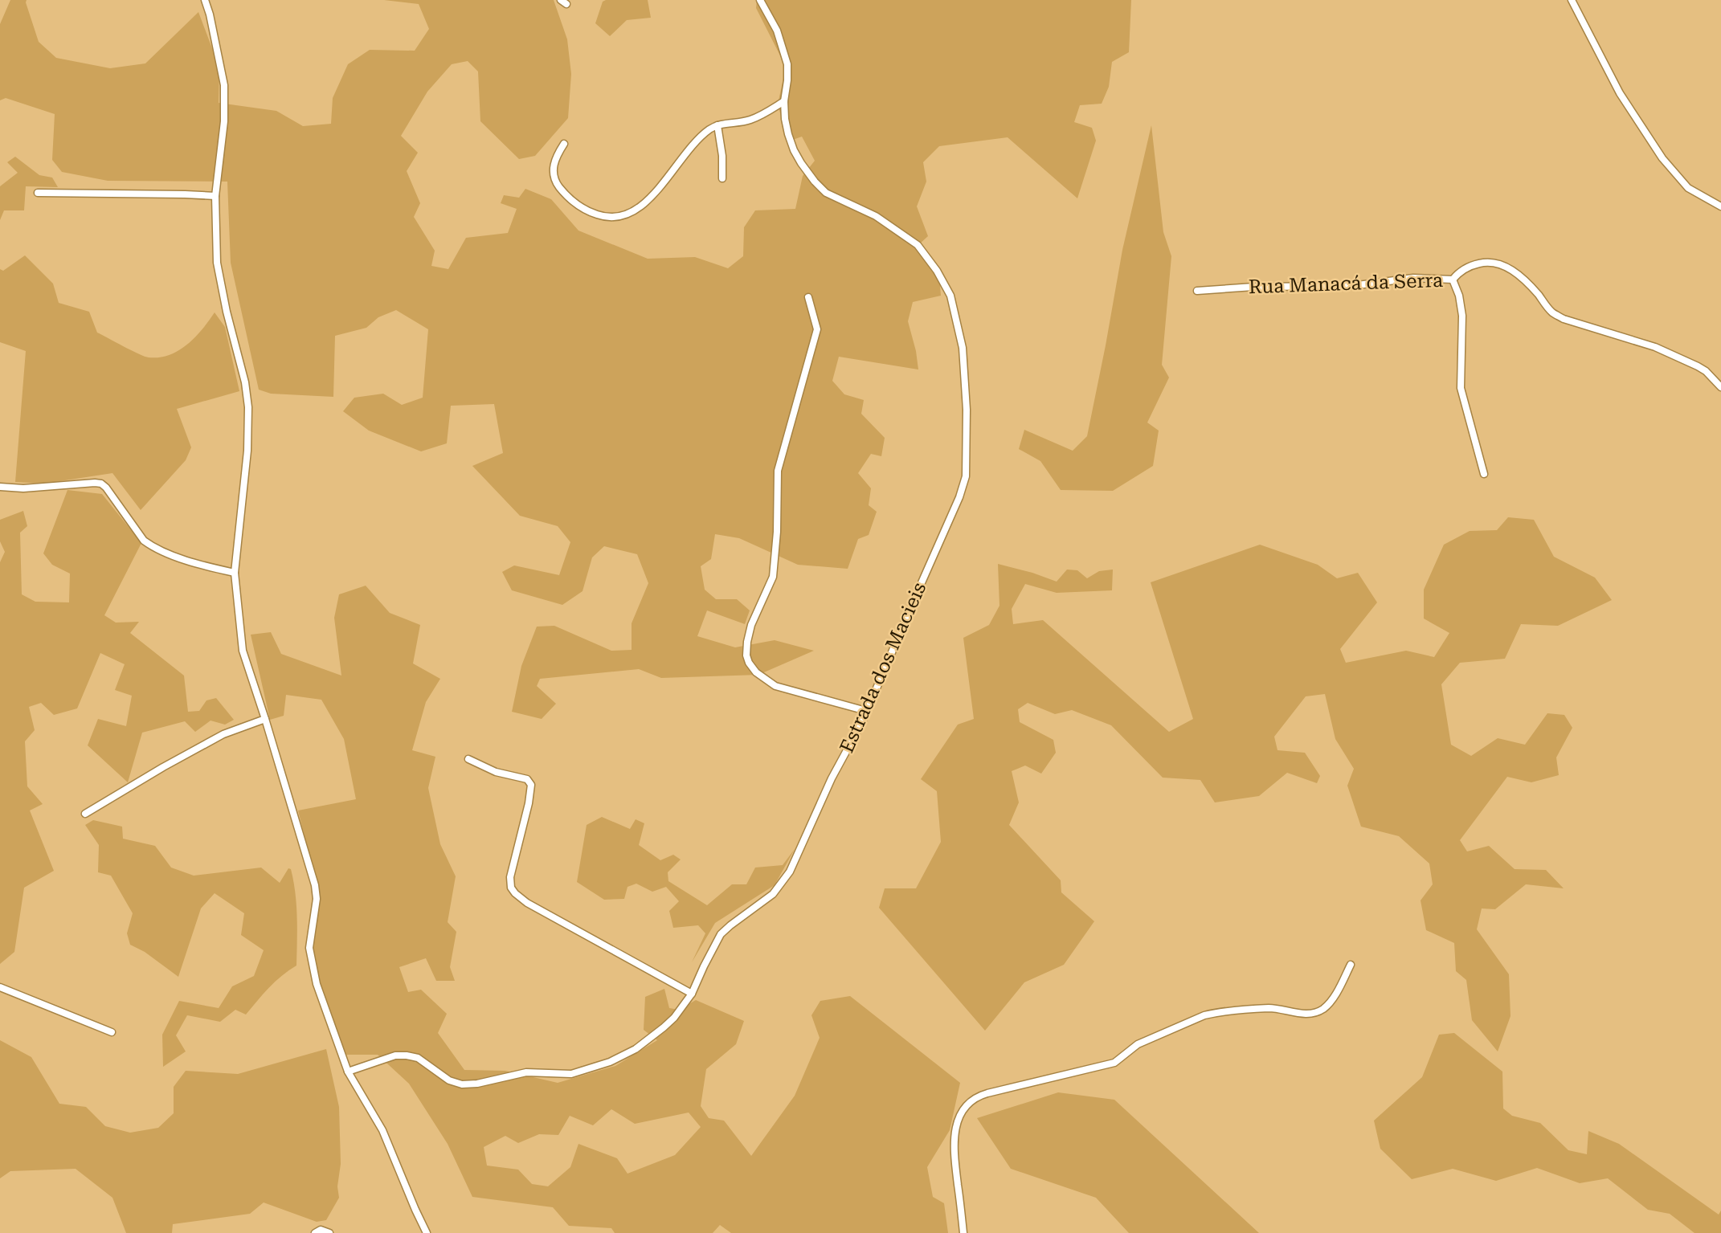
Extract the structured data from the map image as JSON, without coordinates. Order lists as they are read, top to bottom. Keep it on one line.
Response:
{"streets":{"street":["Rua Manacá da Serra","Estrada dos Macieis"]}}
